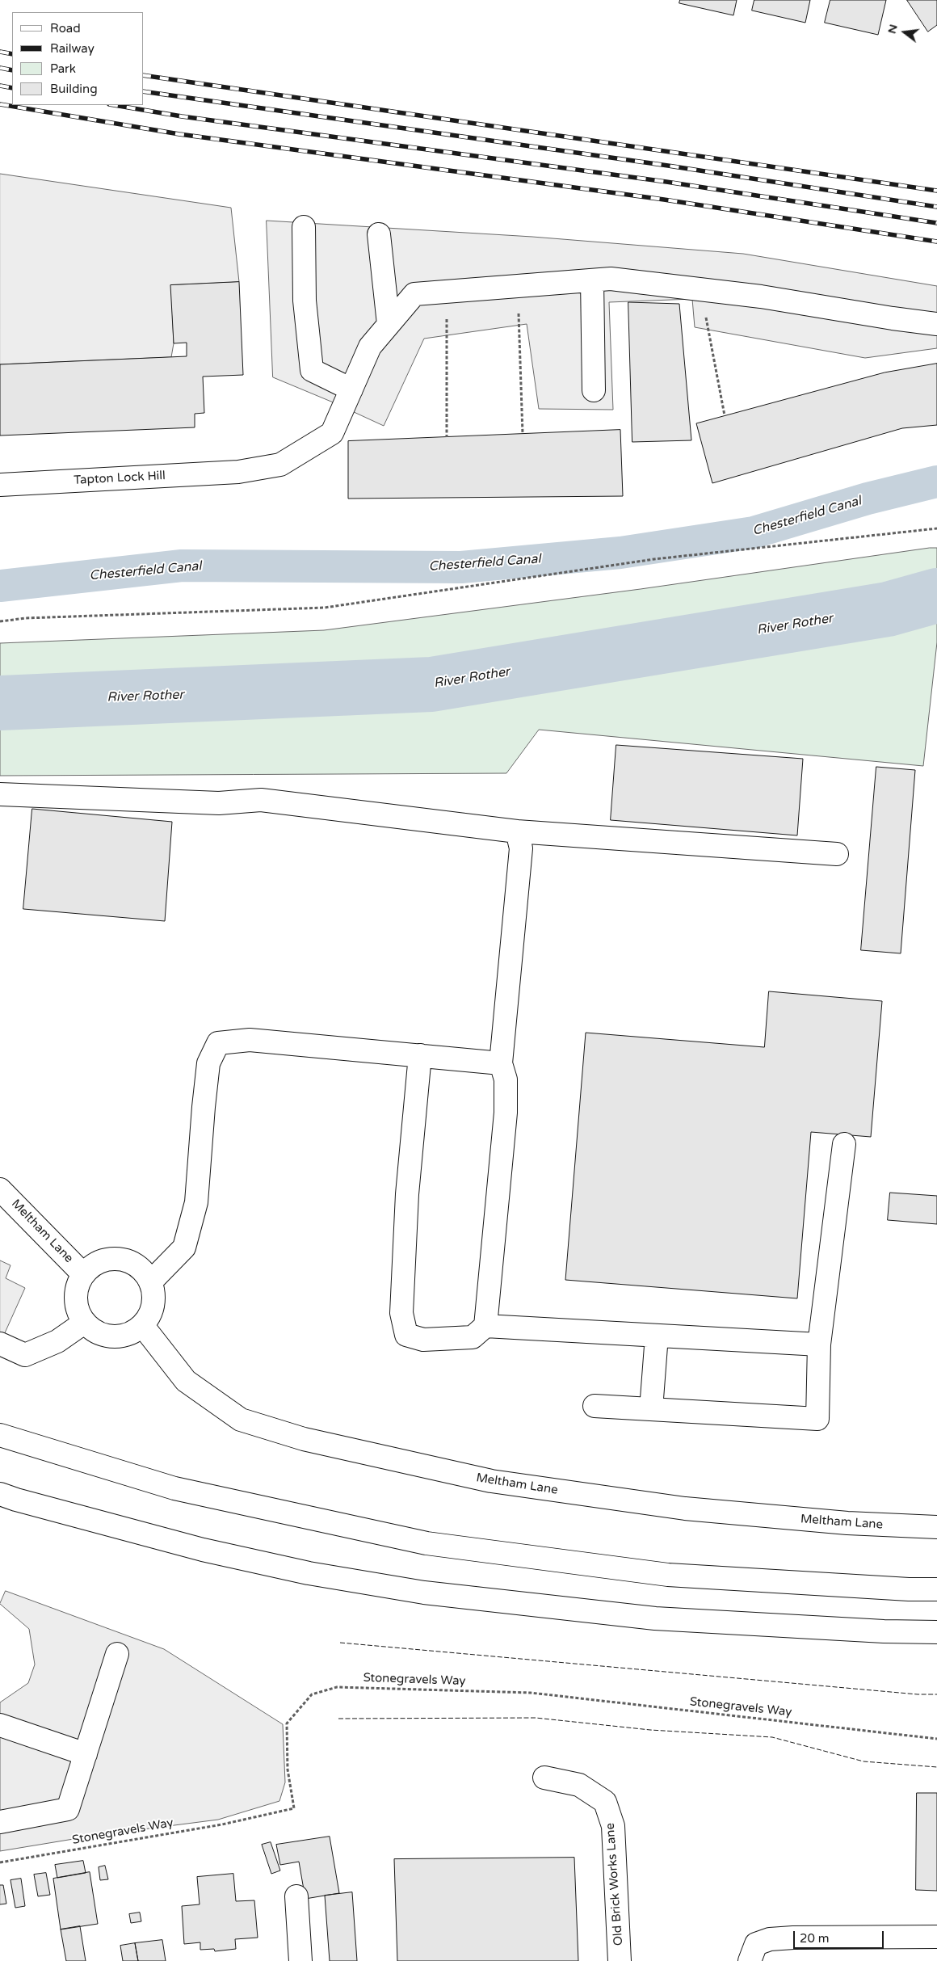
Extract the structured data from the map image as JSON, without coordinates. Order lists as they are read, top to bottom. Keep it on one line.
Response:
{"streets":{"main road":["Tapton Lock Hill","Meltham Lane","Old Brick Works Lane"],"path":["Stonegravels Way"]},"water":["Chesterfield Canal","River Rother"],"legend":["Road","Railway","Park","Building"],"scale_bar":"20 m","north":"left"}
